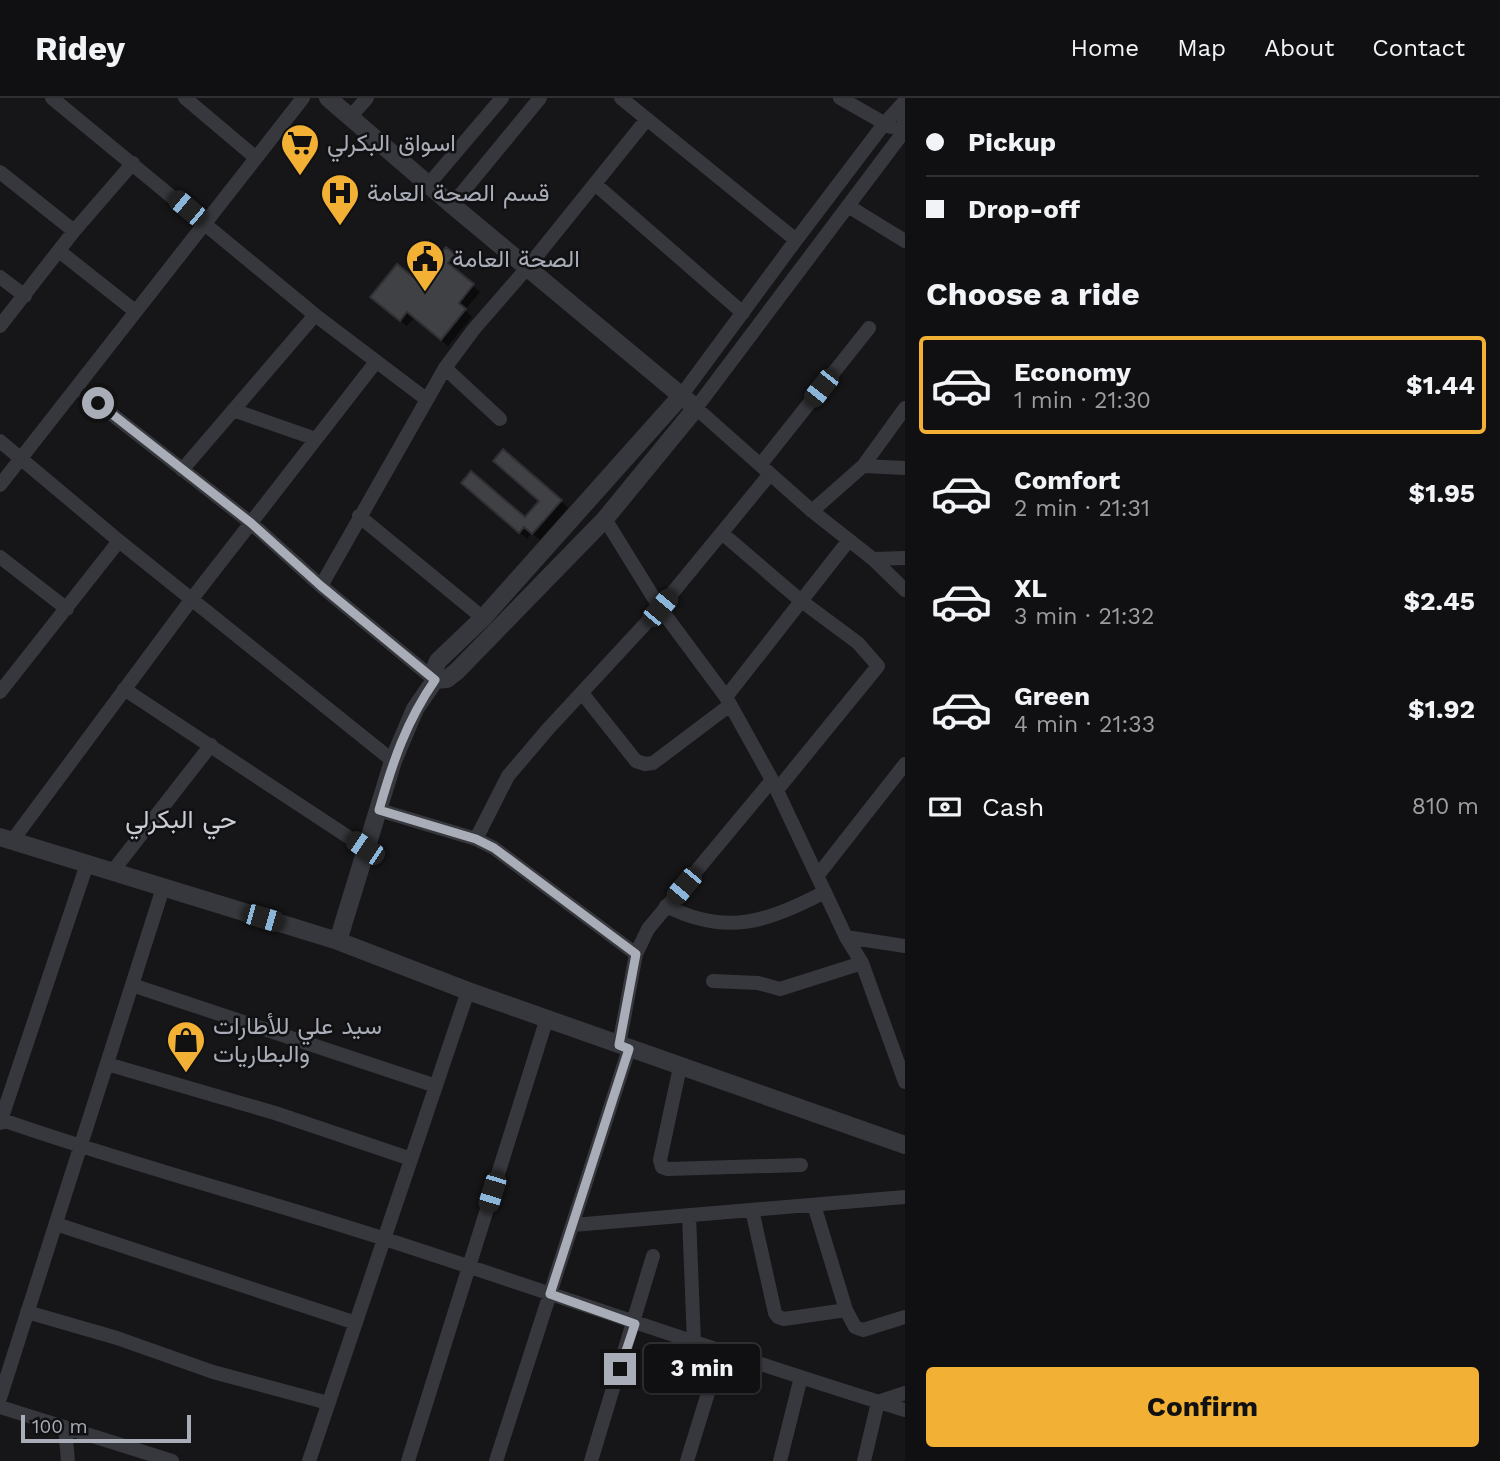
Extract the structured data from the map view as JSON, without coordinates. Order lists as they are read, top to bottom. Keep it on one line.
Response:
{"districts":["حي البكرلي"],"places":{"supermarket":["اسواق البكرلي"],"hospital":["قسم الصحة العامة"],"public building":["الصحة العامة"],"shop":["سيد علي للأطارات والبطاريات"]},"scale_bar":"100 m","page":{"header":"Ridey","nav":["Home","Map","About","Contact"],"banner":["Pickup","Drop-off"],"heading":"Choose a ride","list":[{"name":"Economy","note":"1 min · 21:30","value":"$1.44"},{"name":"Comfort","note":"2 min · 21:31","value":"$1.95"},{"name":"XL","note":"3 min · 21:32","value":"$2.45"},{"name":"Green","note":"4 min · 21:33","value":"$1.92"}],"pay":["Cash","810 m"],"bubble":"3 min","buttons":"Confirm","scale":"100 m"}}
